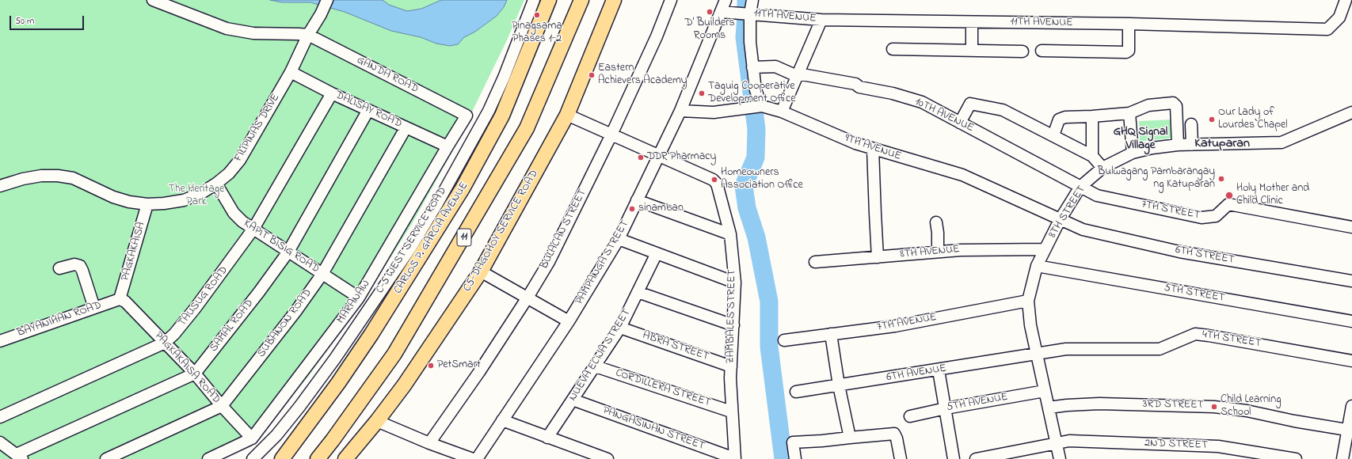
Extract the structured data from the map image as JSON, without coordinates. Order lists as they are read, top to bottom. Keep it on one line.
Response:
{"streets":{"main road":["C5-DAGOHOY SERVICE ROAD","11","CARLOS P. GARCIA AVENUE"],"street":["11TH AVENUE","GANDA ROAD","DALISAY ROAD","10TH AVENUE","FILIPINAS DRIVE","9TH AVENUE","7TH STREET","8TH STREET","BULACAN STREET","C-5 WEST SERVICE ROAD","KAPIT BISIG ROAD","PAGKAKAISA","8TH AVENUE","6TH STREET","PAMPANGA STREET","5TH STREET","TAUSUG ROAD","MARANAW","ZAMBALES STREET","BAYANIHAN ROAD","7TH AVENUE","SUBANON ROAD","SAMAL ROAD","4TH STREET","ABRA STREET","NUEVA ECIJA STREET","PAGKAKAISA ROAD","6TH AVENUE","CORDILLERA STREET","5TH AVENUE","3RD STREET","PANGASINAN STREET","2ND STREET"]},"crossings":[["11TH AVENUE","PAMPANGA STREET"],["GANDA ROAD","FILIPINAS DRIVE"],["GANDA ROAD","MARANAW"],["DALISAY ROAD","FILIPINAS DRIVE"],["DALISAY ROAD","TAUSUG ROAD"],["DALISAY ROAD","MARANAW"],["DALISAY ROAD","SUBANON ROAD"],["DALISAY ROAD","SAMAL ROAD"],["10TH AVENUE","7TH STREET"],["10TH AVENUE","8TH STREET"],["FILIPINAS DRIVE","KAPIT BISIG ROAD"],["FILIPINAS DRIVE","PAGKAKAISA"],["9TH AVENUE","8TH STREET"],["9TH AVENUE","6TH STREET"],["9TH AVENUE","PAMPANGA STREET"],["7TH STREET","8TH STREET"],["8TH STREET","8TH AVENUE"],["8TH STREET","6TH STREET"],["8TH STREET","5TH STREET"],["8TH STREET","7TH AVENUE"],["8TH STREET","4TH STREET"],["8TH STREET","6TH AVENUE"],["8TH STREET","5TH AVENUE"],["8TH STREET","3RD STREET"],["8TH STREET","2ND STREET"],["BULACAN STREET","ZAMBALES STREET"],["C5-DAGOHOY SERVICE ROAD","ZAMBALES STREET"],["KAPIT BISIG ROAD","TAUSUG ROAD"],["KAPIT BISIG ROAD","MARANAW"],["KAPIT BISIG ROAD","SUBANON ROAD"],["KAPIT BISIG ROAD","SAMAL ROAD"],["PAGKAKAISA","BAYANIHAN ROAD"],["PAGKAKAISA","PAGKAKAISA ROAD"],["PAMPANGA STREET","ZAMBALES STREET"],["TAUSUG ROAD","PAGKAKAISA ROAD"],["MARANAW","PAGKAKAISA ROAD"],["ZAMBALES STREET","ABRA STREET"],["ZAMBALES STREET","CORDILLERA STREET"],["ZAMBALES STREET","PANGASINAN STREET"],["BAYANIHAN ROAD","PAGKAKAISA ROAD"],["SUBANON ROAD","PAGKAKAISA ROAD"],["SAMAL ROAD","PAGKAKAISA ROAD"],["4TH STREET","6TH AVENUE"],["ABRA STREET","NUEVA ECIJA STREET"],["NUEVA ECIJA STREET","CORDILLERA STREET"],["NUEVA ECIJA STREET","PANGASINAN STREET"]],"districts":["GHQ Signal Village","Katuparan"],"parks":["The Heritage Park"],"places":["D' Builders Rooms","Pinagsama Phases 1-2","Eastern Achievers Academy","Taguig Cooperative Development Office","Our Lady of Lourdes Chapel","DDR Pharmacy","Bulwagang Pambarangay ng Katuparan","Homeowners Association Office","Holy Mother and Child Clinic","sinamban","PetSmart","Child Learning School"],"scale_bar":"50 m"}
